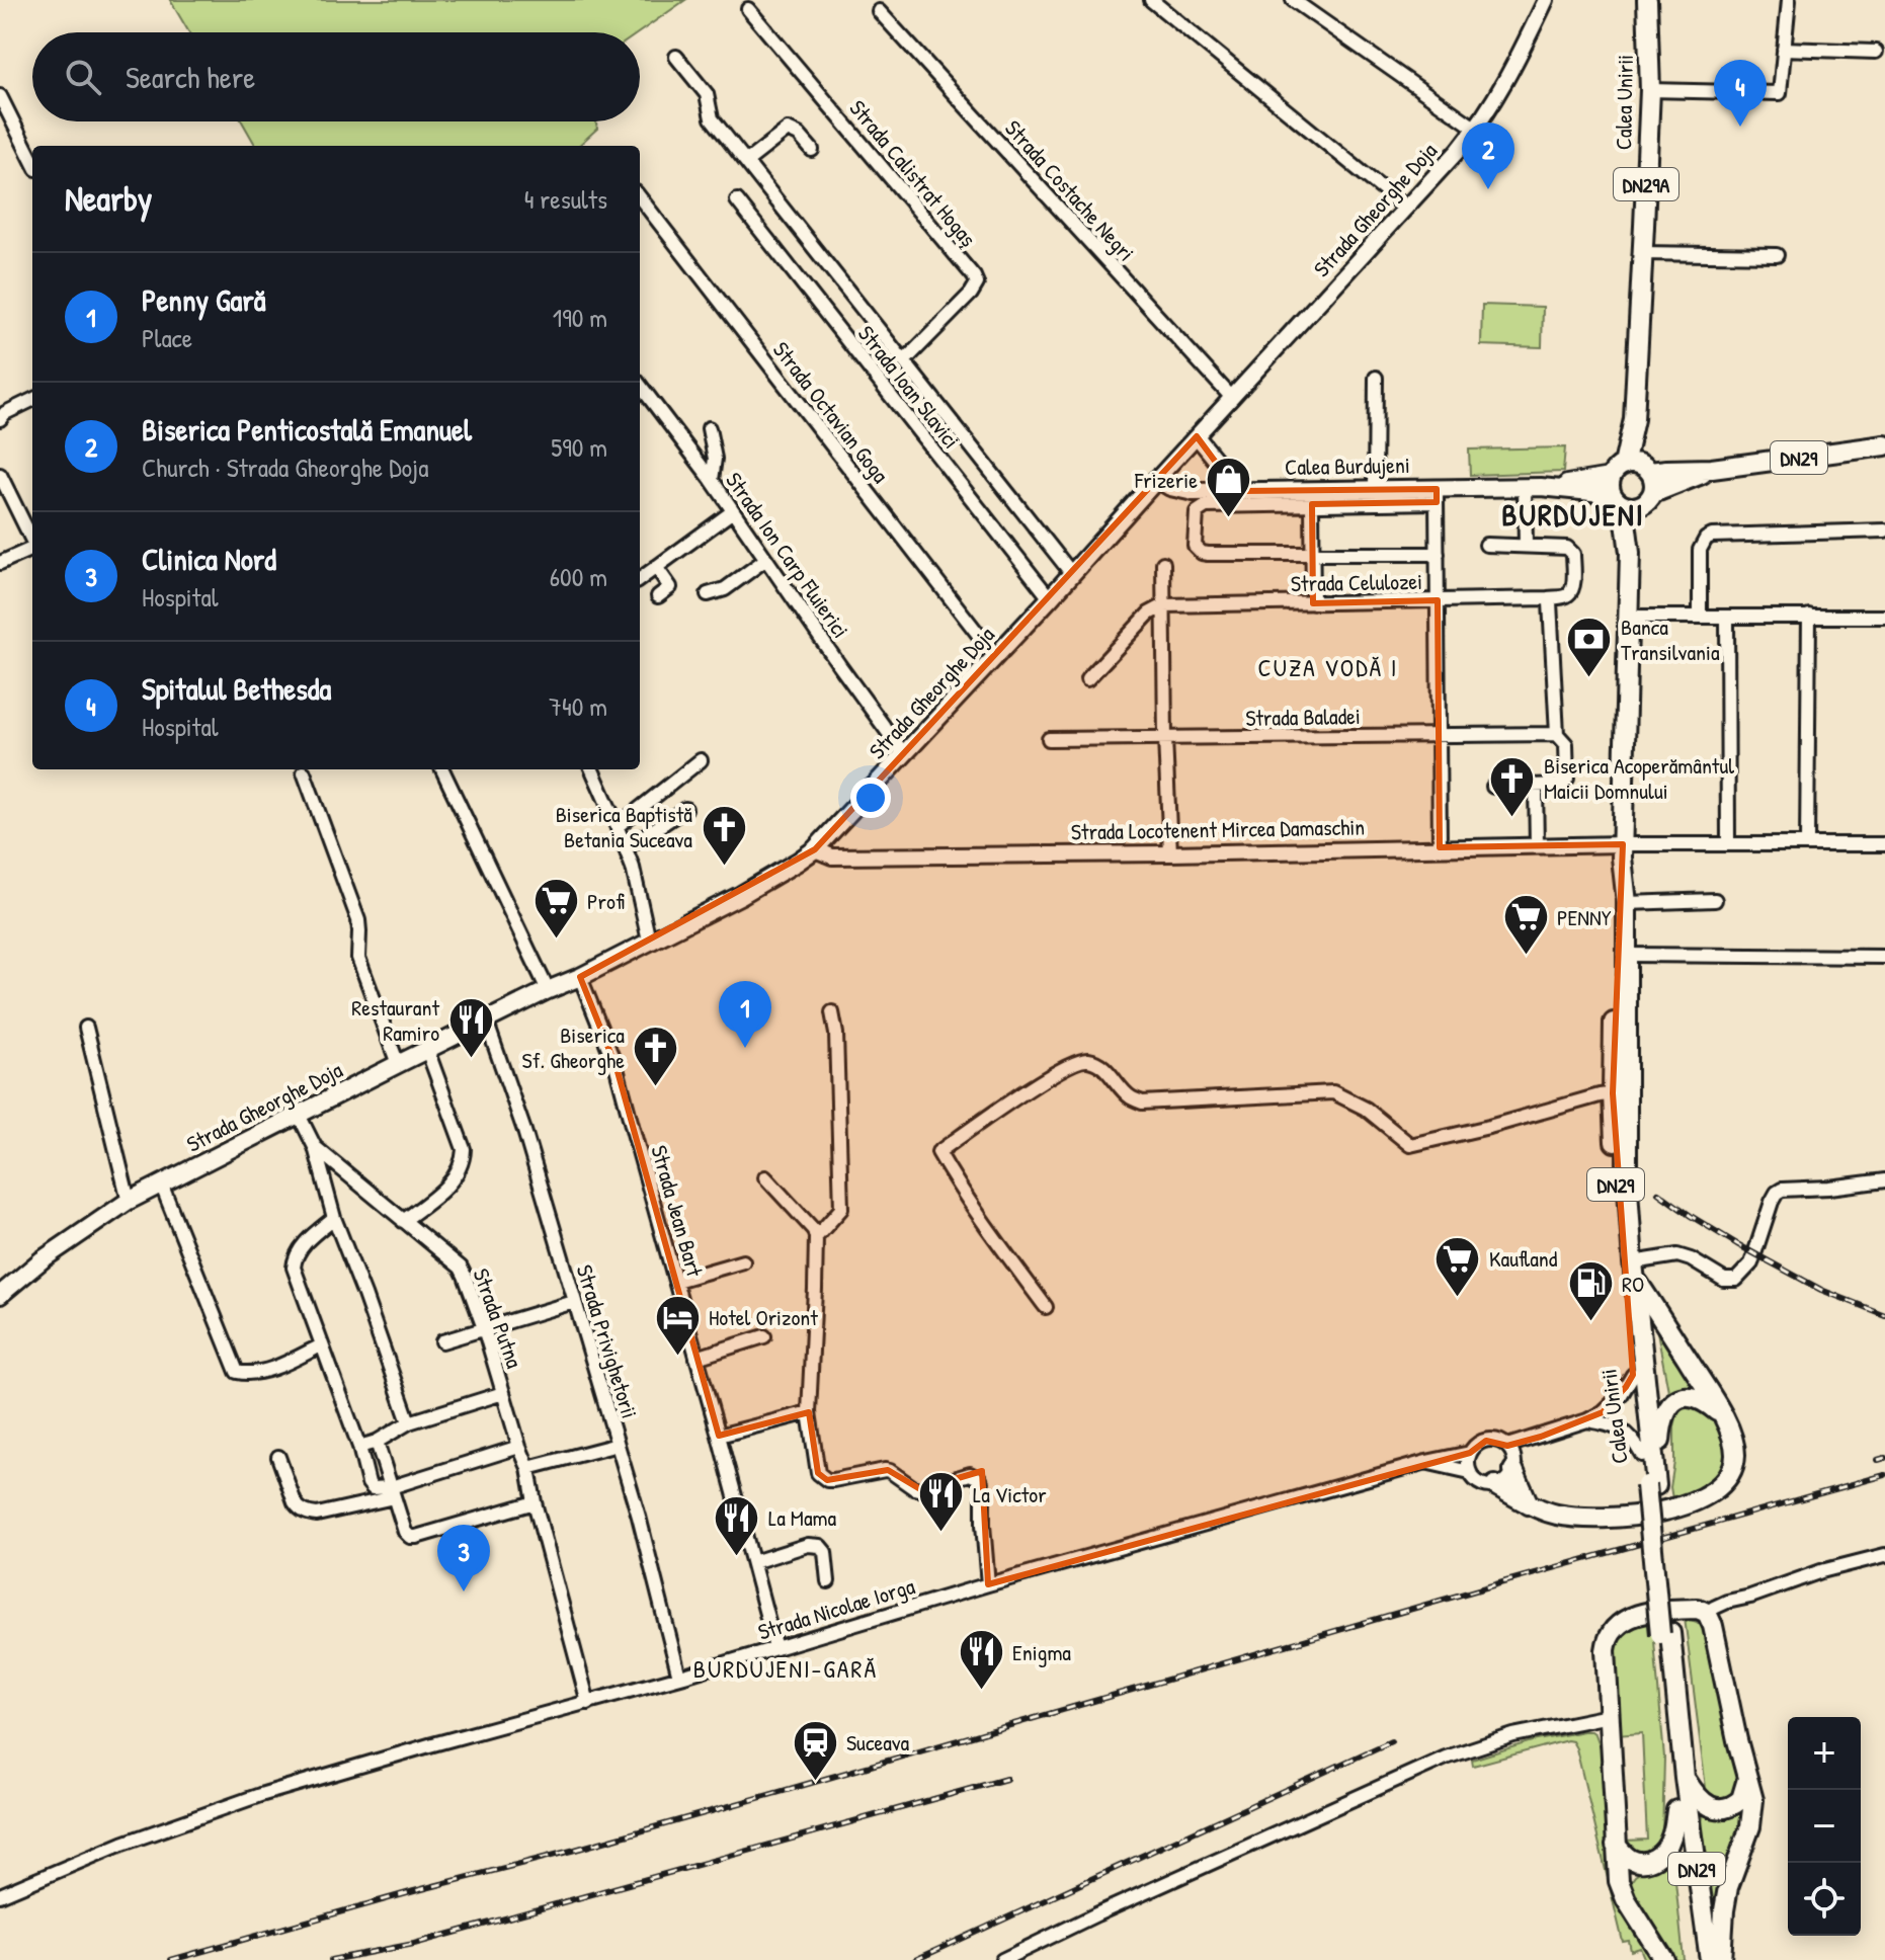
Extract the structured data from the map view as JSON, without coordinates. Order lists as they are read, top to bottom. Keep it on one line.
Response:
{"streets":{"main road":["Calea Unirii","DN29A","Strada Gheorghe Doja","DN29","Calea Burdujeni"],"street":["Strada Calistrat Hogaș","Strada Costache Negri","Strada Ioan Slavici","Strada Octavian Goga","Strada Ion Carp Fluierici","Strada Celulozei","Strada Baladei","Strada Locotenent Mircea Damaschin","Strada Jean Bart","Strada Putna","Strada Privighetorii","Strada Nicolae Iorga"]},"crossings":[["Calea Unirii","DN29"],["Calea Unirii","Calea Burdujeni"],["Calea Unirii","Strada Locotenent Mircea Damaschin"],["Calea Unirii","Strada Nicolae Iorga"],["Strada Costache Negri","Strada Gheorghe Doja"],["Strada Gheorghe Doja","Strada Ioan Slavici"],["Strada Gheorghe Doja","Strada Octavian Goga"],["Strada Gheorghe Doja","Calea Burdujeni"],["Strada Gheorghe Doja","Strada Ion Carp Fluierici"],["Strada Gheorghe Doja","Strada Locotenent Mircea Damaschin"],["Strada Gheorghe Doja","Strada Jean Bart"],["Strada Gheorghe Doja","Strada Putna"],["Strada Gheorghe Doja","Strada Privighetorii"],["DN29","Calea Burdujeni"],["Strada Jean Bart","Strada Nicolae Iorga"],["Strada Putna","Strada Nicolae Iorga"],["Strada Privighetorii","Strada Nicolae Iorga"]],"districts":["BURDUJENI","CUZA VODĂ I","BURDUJENI-GARĂ"],"places":{"shop":["Frizerie"],"bank":["Banca Transilvania"],"church":["Biserica Acoperământul Maicii Domnului","Biserica Baptistă Betania Suceava","Biserica Sf. Gheorghe"],"supermarket":["Profi","PENNY","Kaufland"],"restaurant":["Restaurant Ramiro","La Victor","La Mama","Enigma"],"fuel station":["RO"],"hotel":["Hotel Orizont"],"station":["Suceava"]},"page":{"search":"Search here","pins":["4","2","1","3"],"heading":["Nearby","4 results"],"list":[{"mark":"1","name":"Penny Gară","note":"Place","value":"190 m"},{"mark":"2","name":"Biserica Penticostală Emanuel","note":"Church · Strada Gheorghe Doja","value":"590 m"},{"mark":"3","name":"Clinica Nord","note":"Hospital","value":"600 m"},{"mark":"4","name":"Spitalul Bethesda","note":"Hospital","value":"740 m"}],"map_buttons":["+","−"]}}
